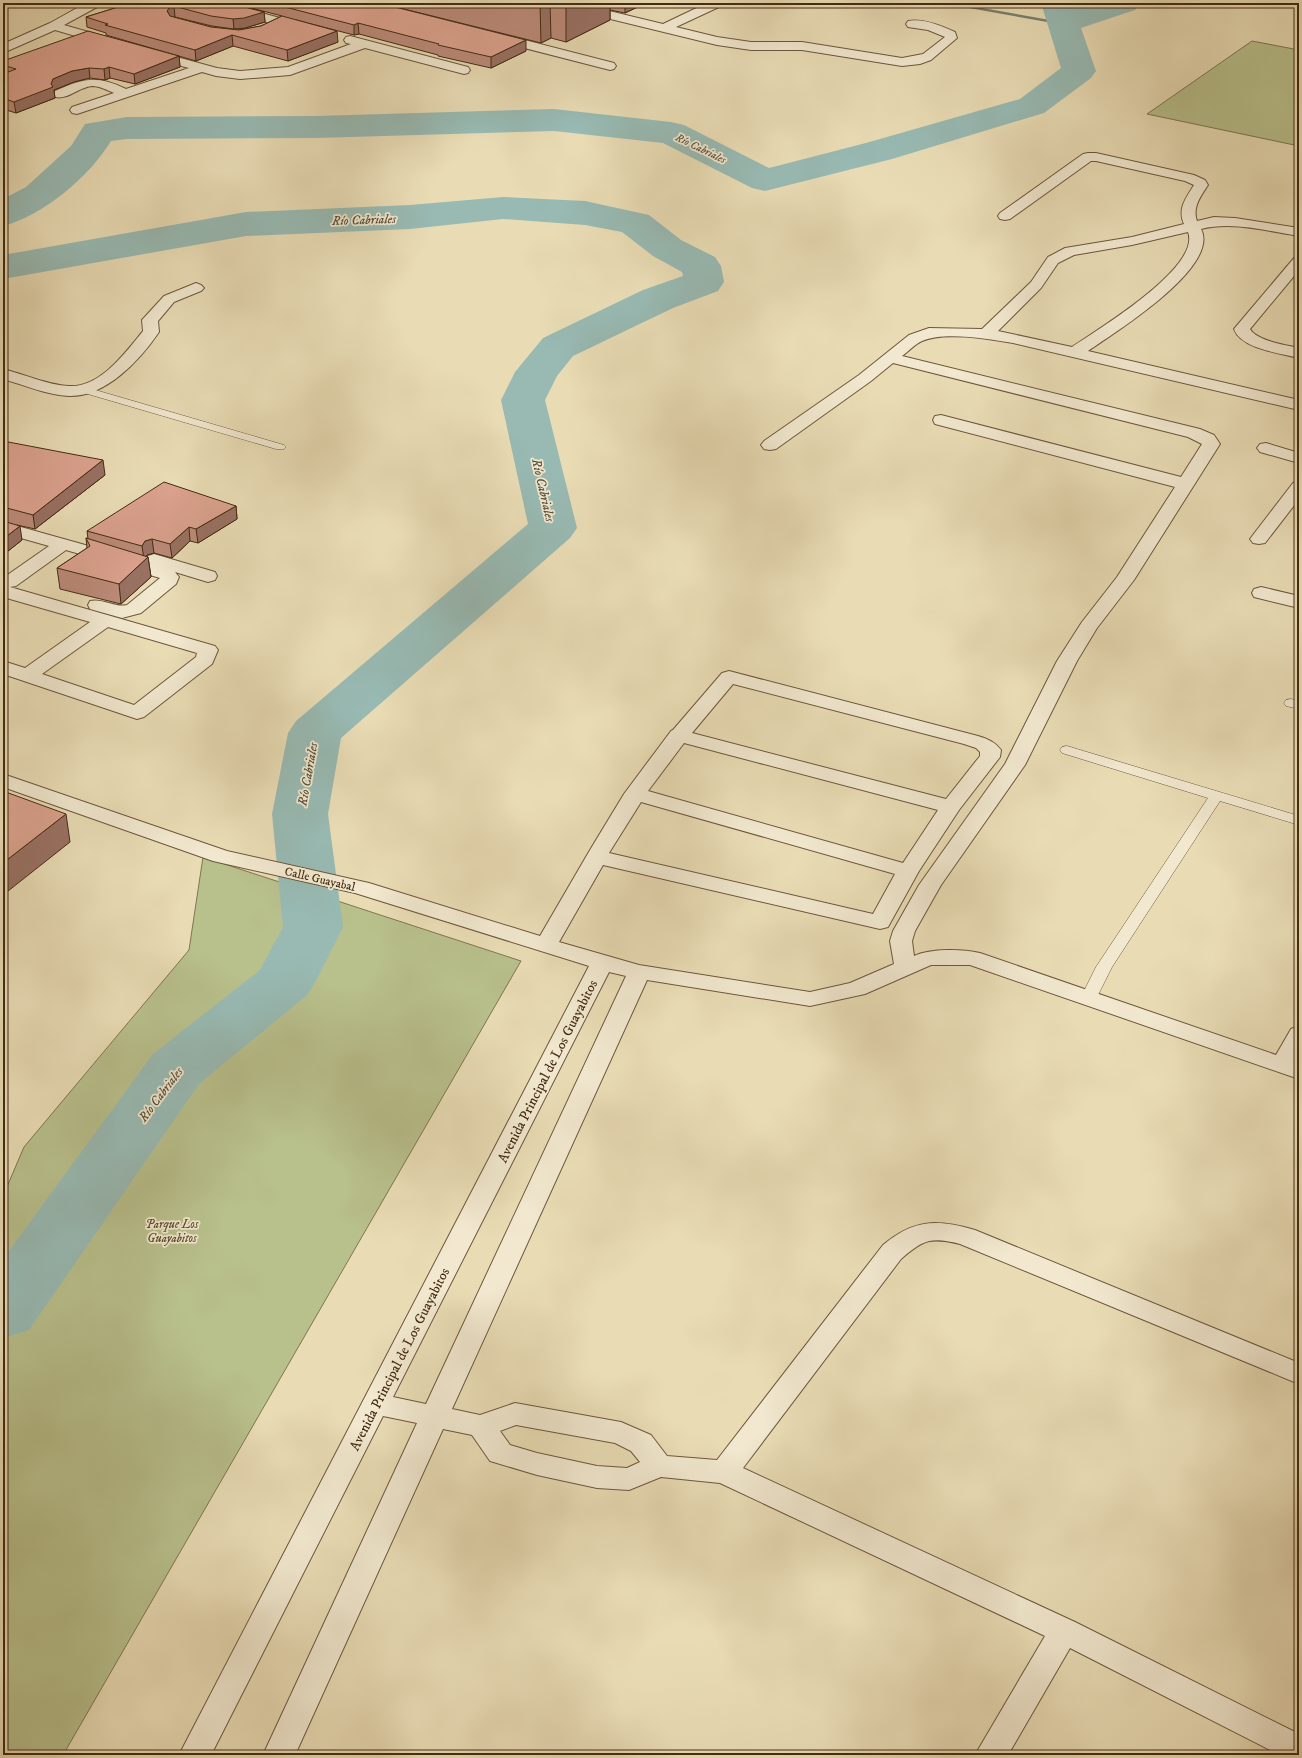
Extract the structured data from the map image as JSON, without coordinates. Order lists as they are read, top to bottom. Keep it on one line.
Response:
{"streets":{"street":["Calle Guayabal","Avenida Principal de Los Guayabitos"]},"crossings":[["Calle Guayabal","Avenida Principal de Los Guayabitos"]],"water":["Río Cabriales"],"parks":["Parque Los Guayabitos"]}
